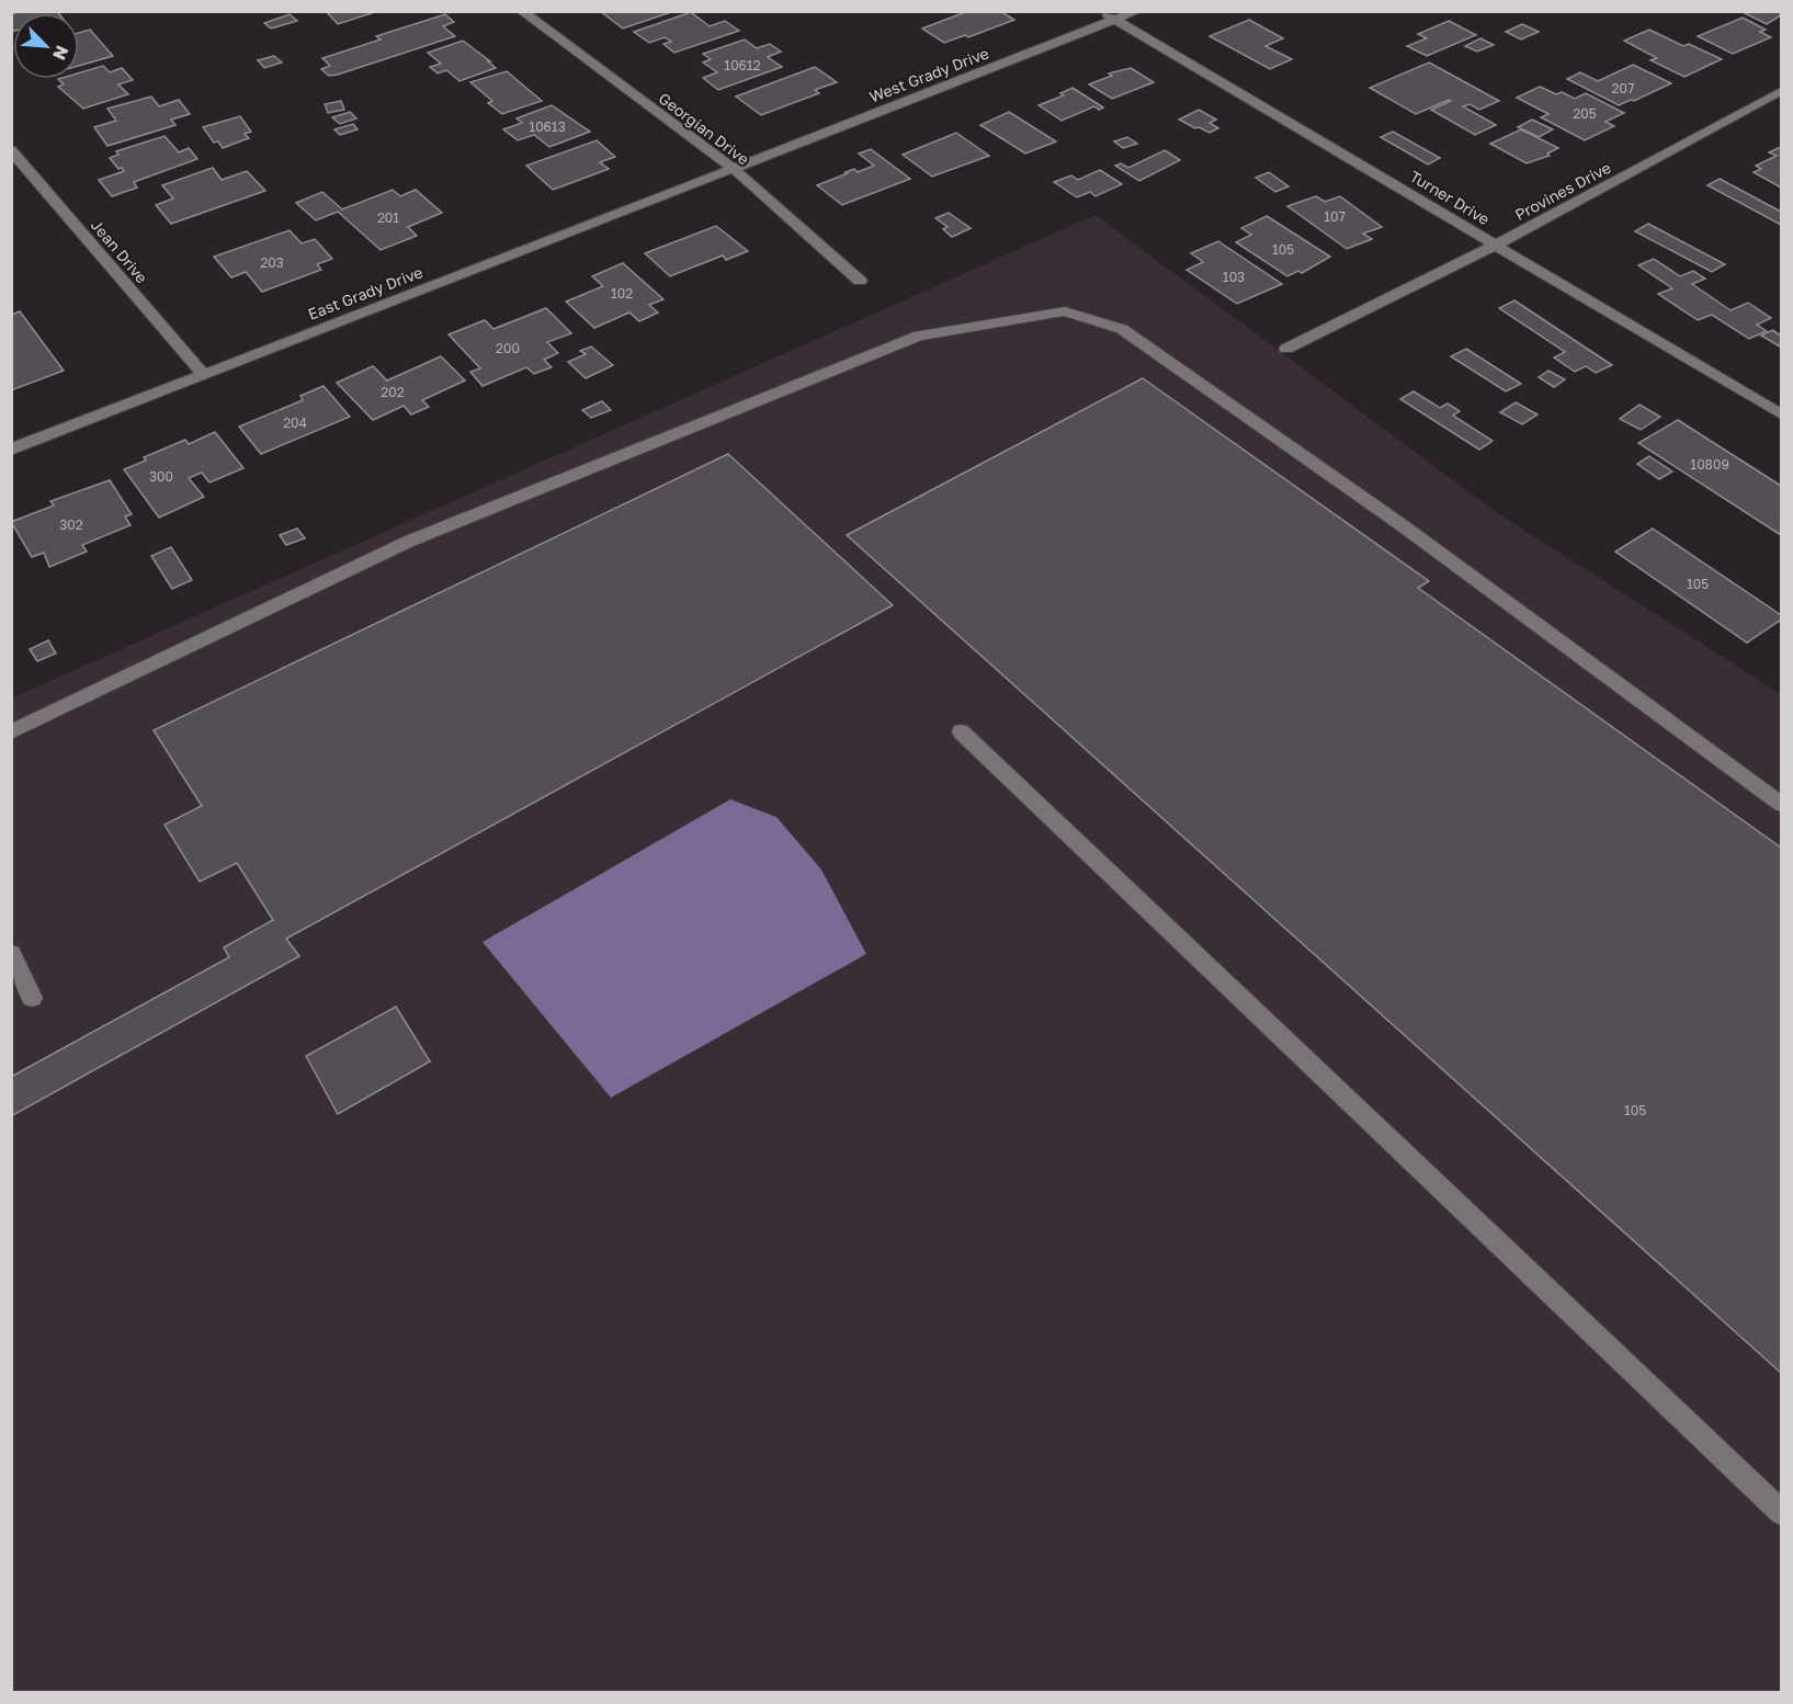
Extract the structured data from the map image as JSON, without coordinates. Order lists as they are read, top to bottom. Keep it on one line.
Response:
{"streets":{"street":["West Grady Drive","Georgian Drive","Provines Drive","Turner Drive","Jean Drive","East Grady Drive"]},"crossings":[["West Grady Drive","Georgian Drive"],["West Grady Drive","Turner Drive"],["West Grady Drive","East Grady Drive"],["Georgian Drive","East Grady Drive"],["Provines Drive","Turner Drive"],["Jean Drive","East Grady Drive"]],"house_numbers":["10612","207","205","10613","107","201","105","203","103","102","200","202","204","10809","300","302","105","105"],"north":"bottom right"}
